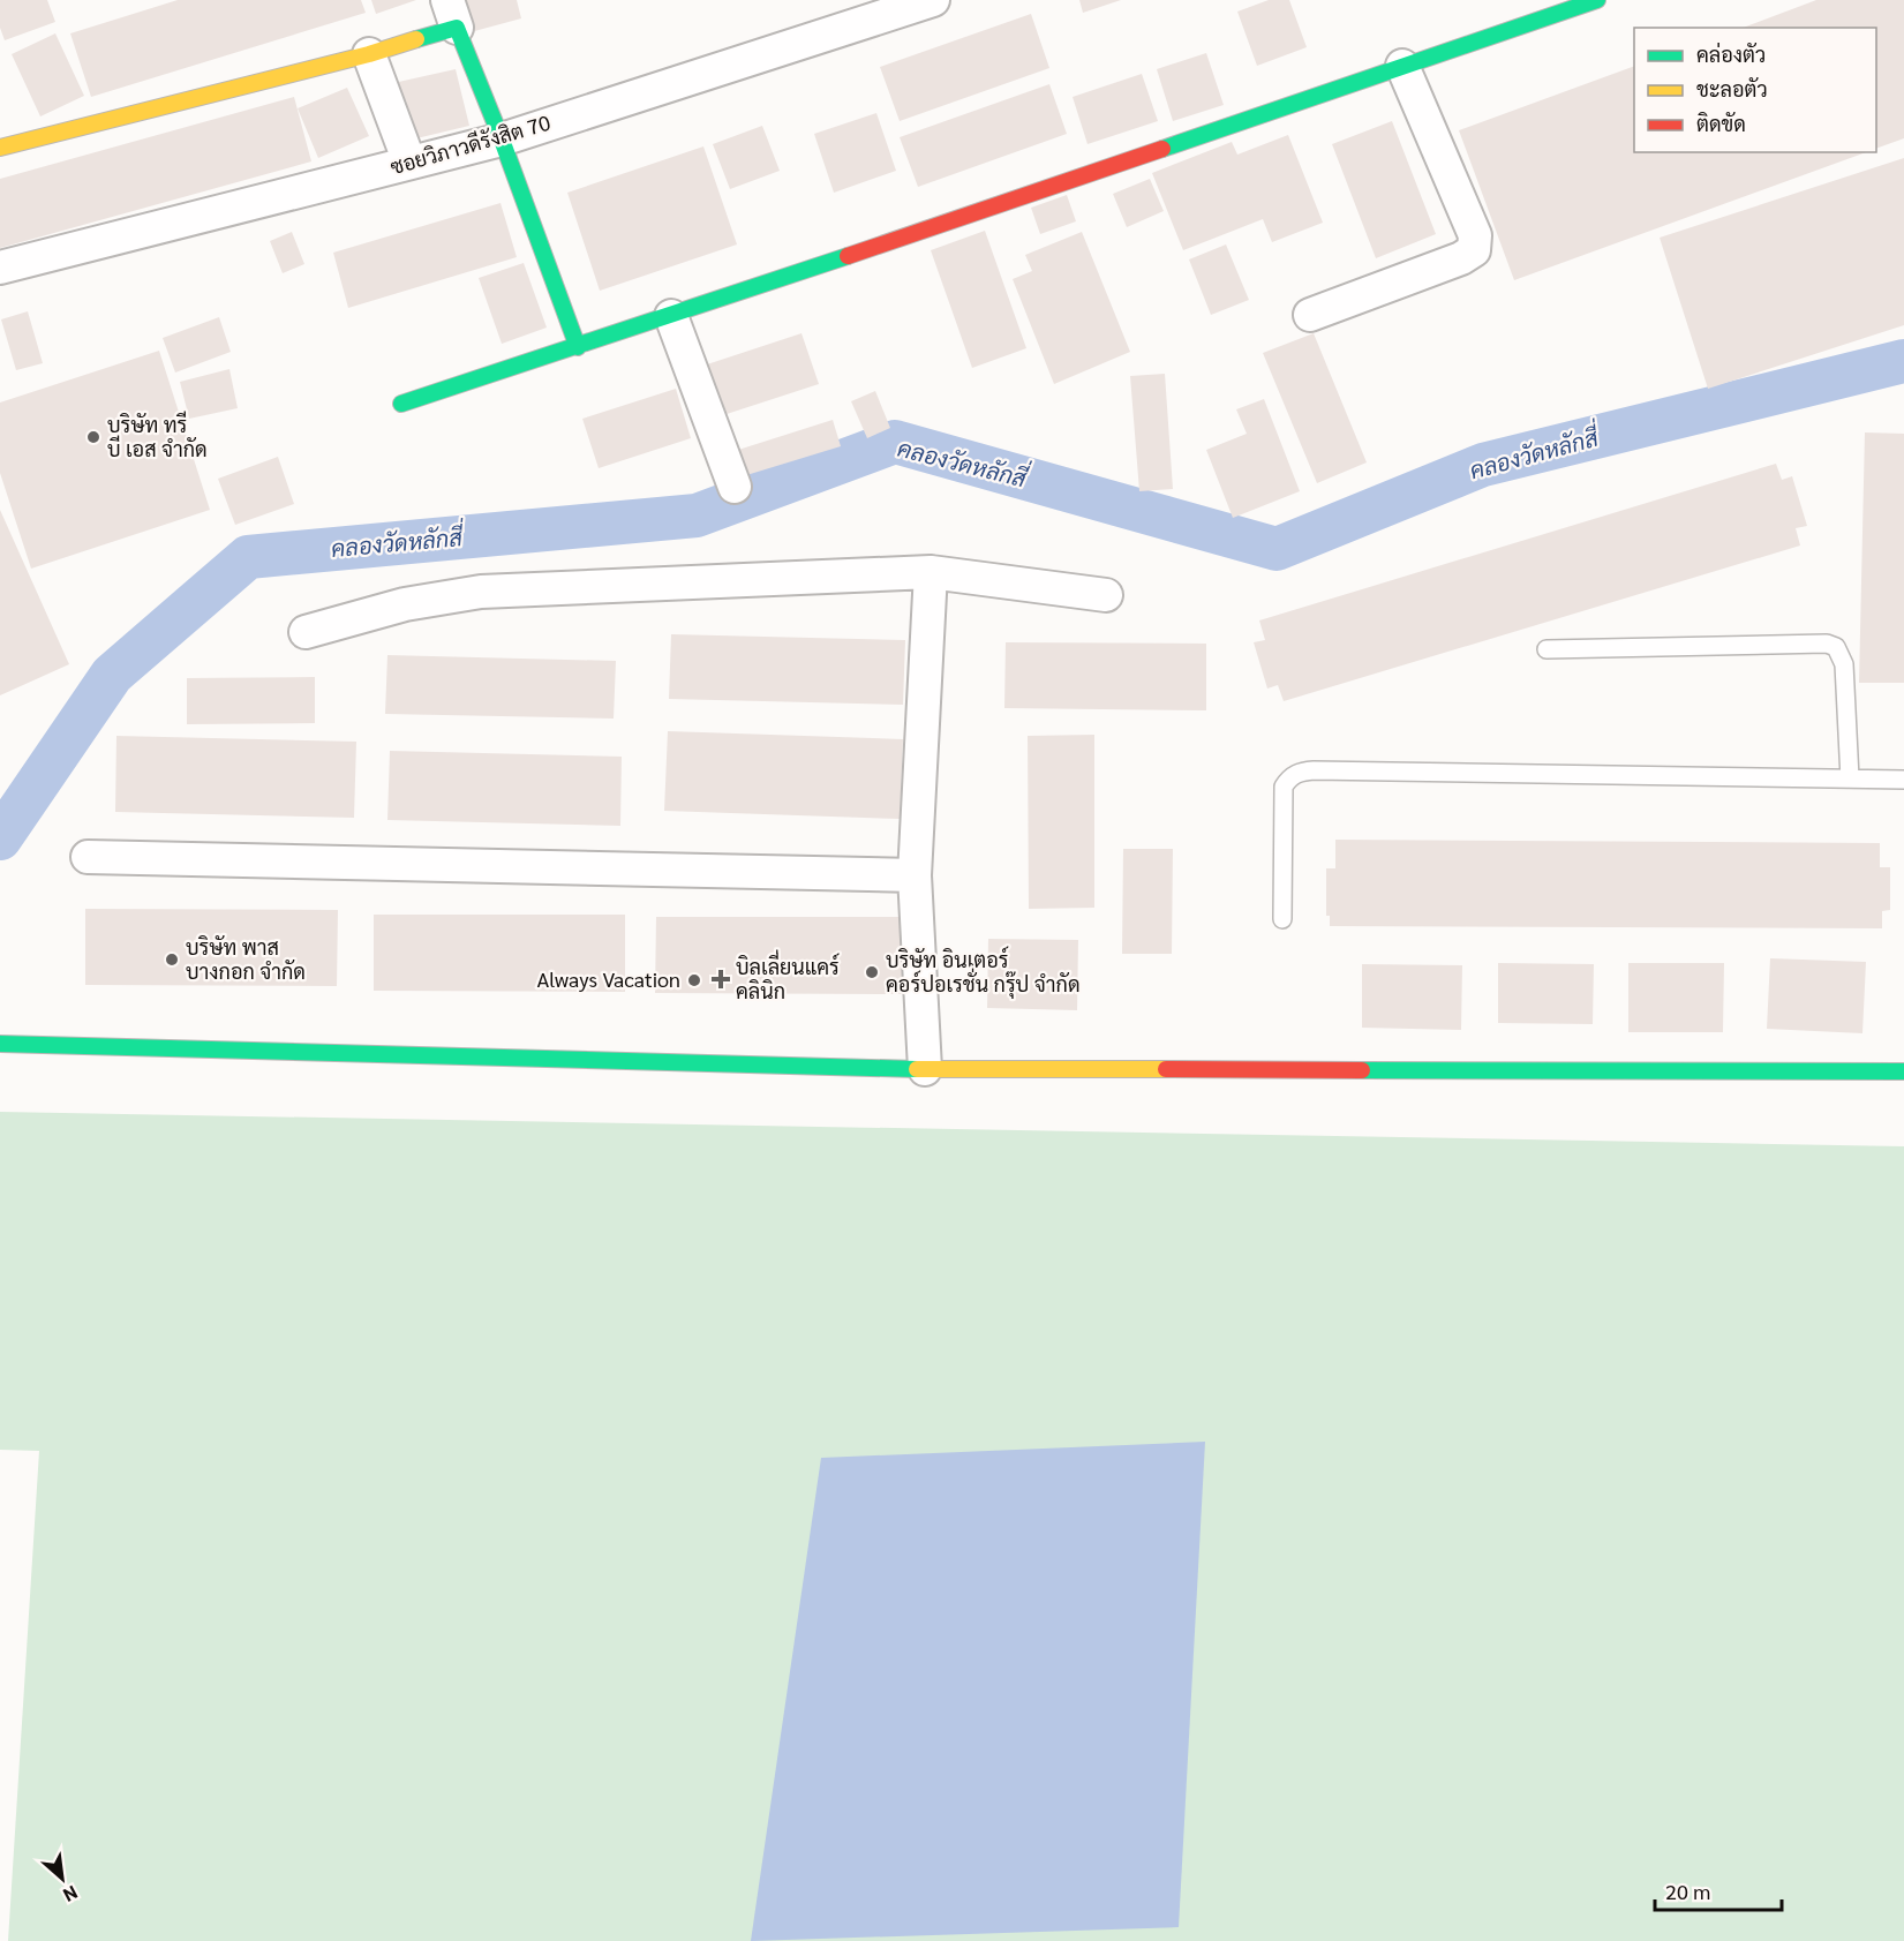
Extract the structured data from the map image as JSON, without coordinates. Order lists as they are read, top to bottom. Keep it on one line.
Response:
{"streets":{"street":["ซอยวิภาวดีรังสิต 70"]},"water":["คลองวัดหลักสี่"],"places":{"other":["บริษัท ทรี บี เอส จำกัด","บริษัท พาส บางกอก จำกัด","บริษัท อินเตอร์ คอร์ปอเรชั่น กรุ๊ป จำกัด","Always Vacation"],"health":["บิลเลี่ยนแคร์ คลินิก"]},"legend":["คล่องตัว","ชะลอตัว","ติดขัด"],"scale_bar":"20 m","north":"bottom right"}
